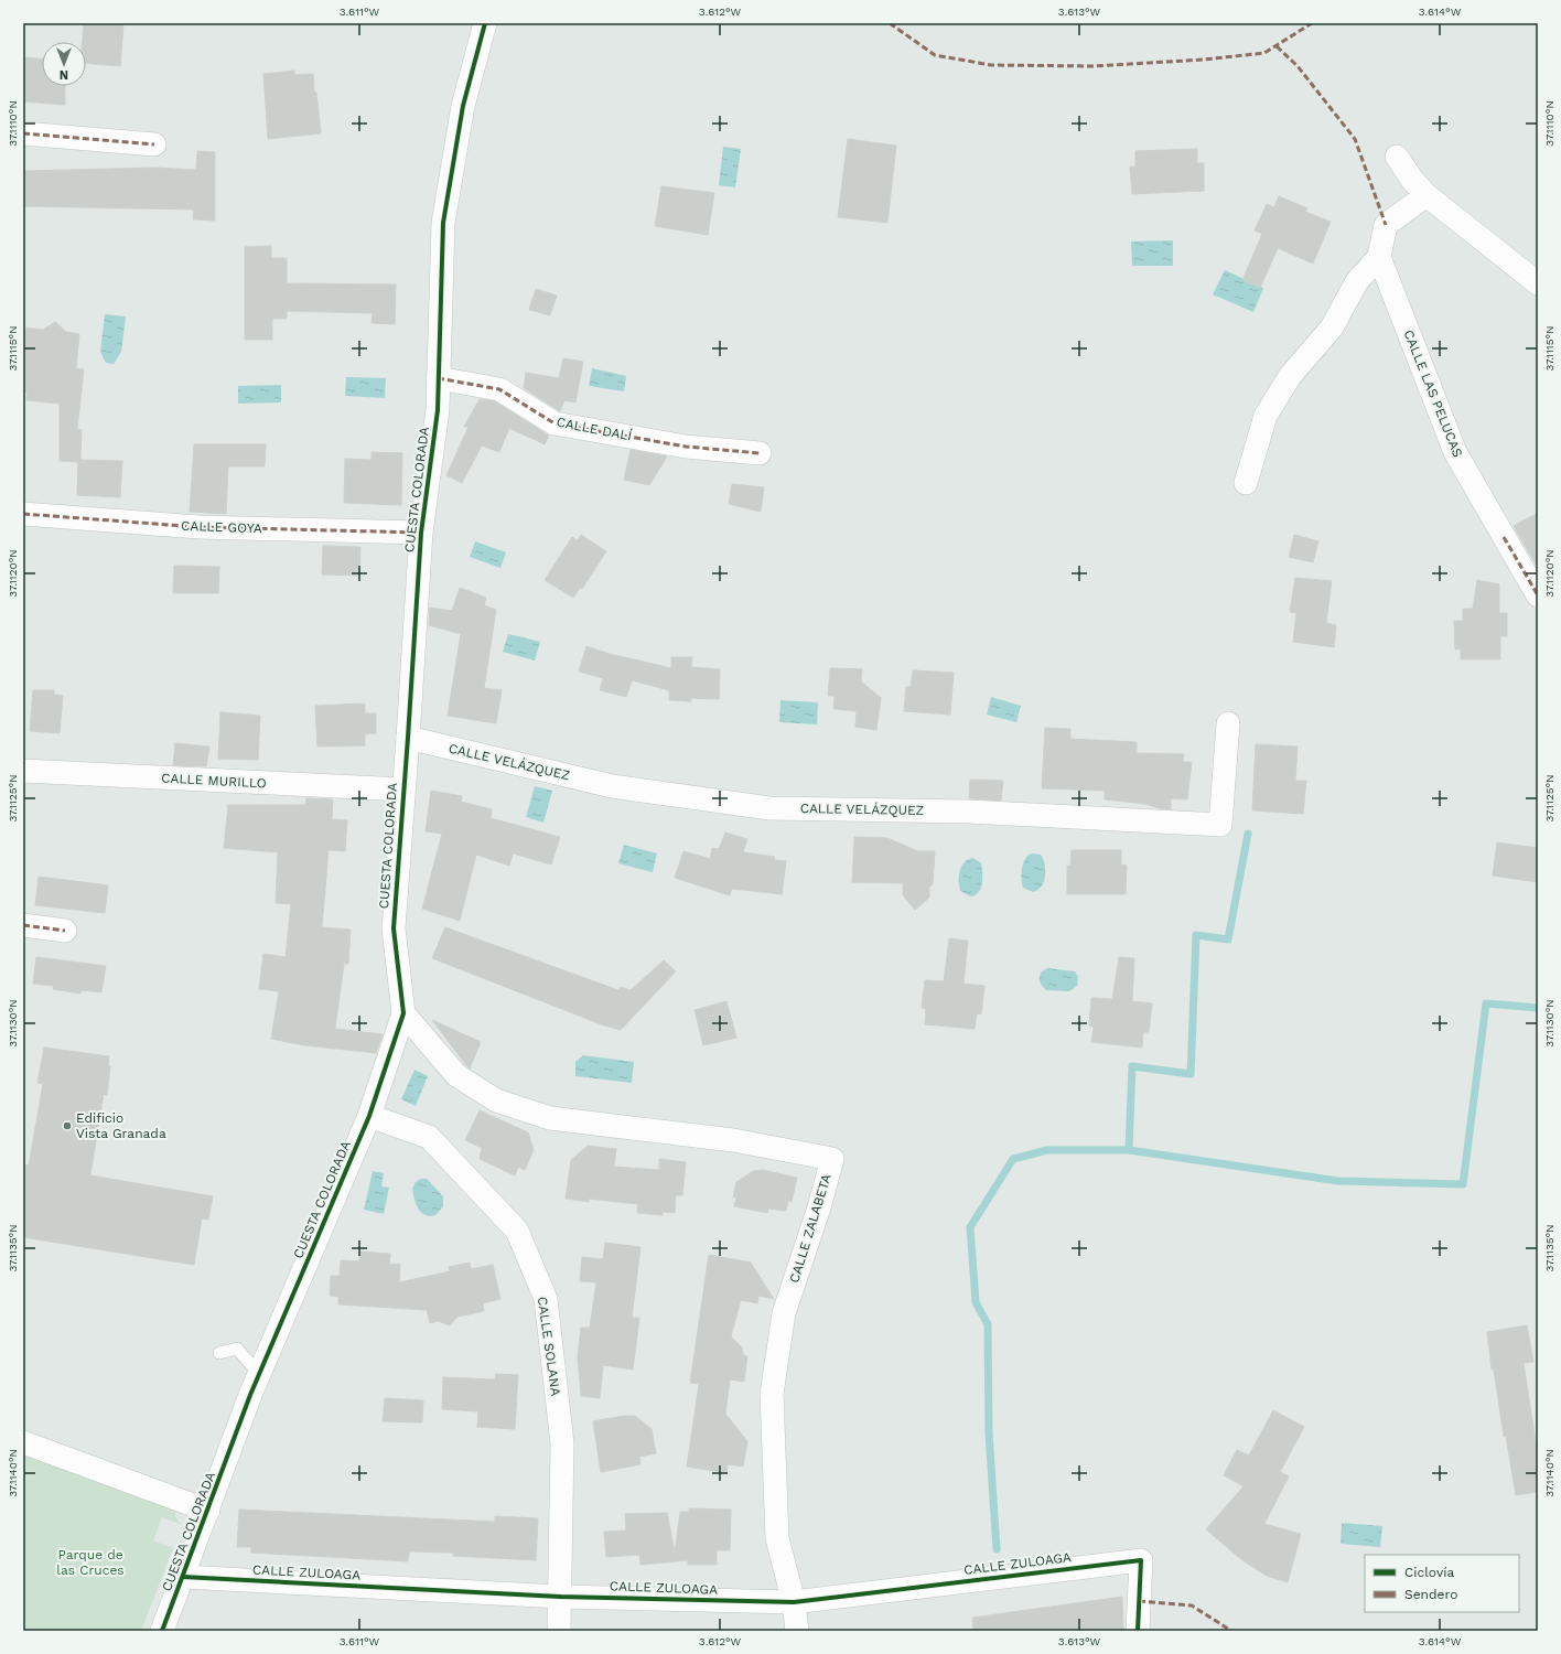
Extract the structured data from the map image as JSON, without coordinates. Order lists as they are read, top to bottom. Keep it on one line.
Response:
{"streets":{"street":["CALLE LAS PELUCAS","CALLE DALÍ","CUESTA COLORADA","CALLE GOYA","CALLE VELÁZQUEZ","CALLE MURILLO","CALLE ZALABETA","CALLE SOLANA","CALLE ZULOAGA"]},"crossings":[["CALLE DALÍ","CUESTA COLORADA"],["CUESTA COLORADA","CALLE GOYA"],["CUESTA COLORADA","CALLE VELÁZQUEZ"],["CUESTA COLORADA","CALLE MURILLO"],["CUESTA COLORADA","CALLE ZALABETA"],["CUESTA COLORADA","CALLE SOLANA"],["CUESTA COLORADA","CALLE ZULOAGA"],["CALLE ZALABETA","CALLE ZULOAGA"],["CALLE SOLANA","CALLE ZULOAGA"]],"parks":["Parque de las Cruces"],"places":["Edificio Vista Granada"],"legend":["Ciclovía","Sendero"],"north":"bottom","coordinates":["3.611°W","3.612°W","3.613°W","3.614°W","37.1110°N","37.1115°N","37.1120°N","37.1125°N","37.1130°N","37.1135°N","37.1140°N"]}
